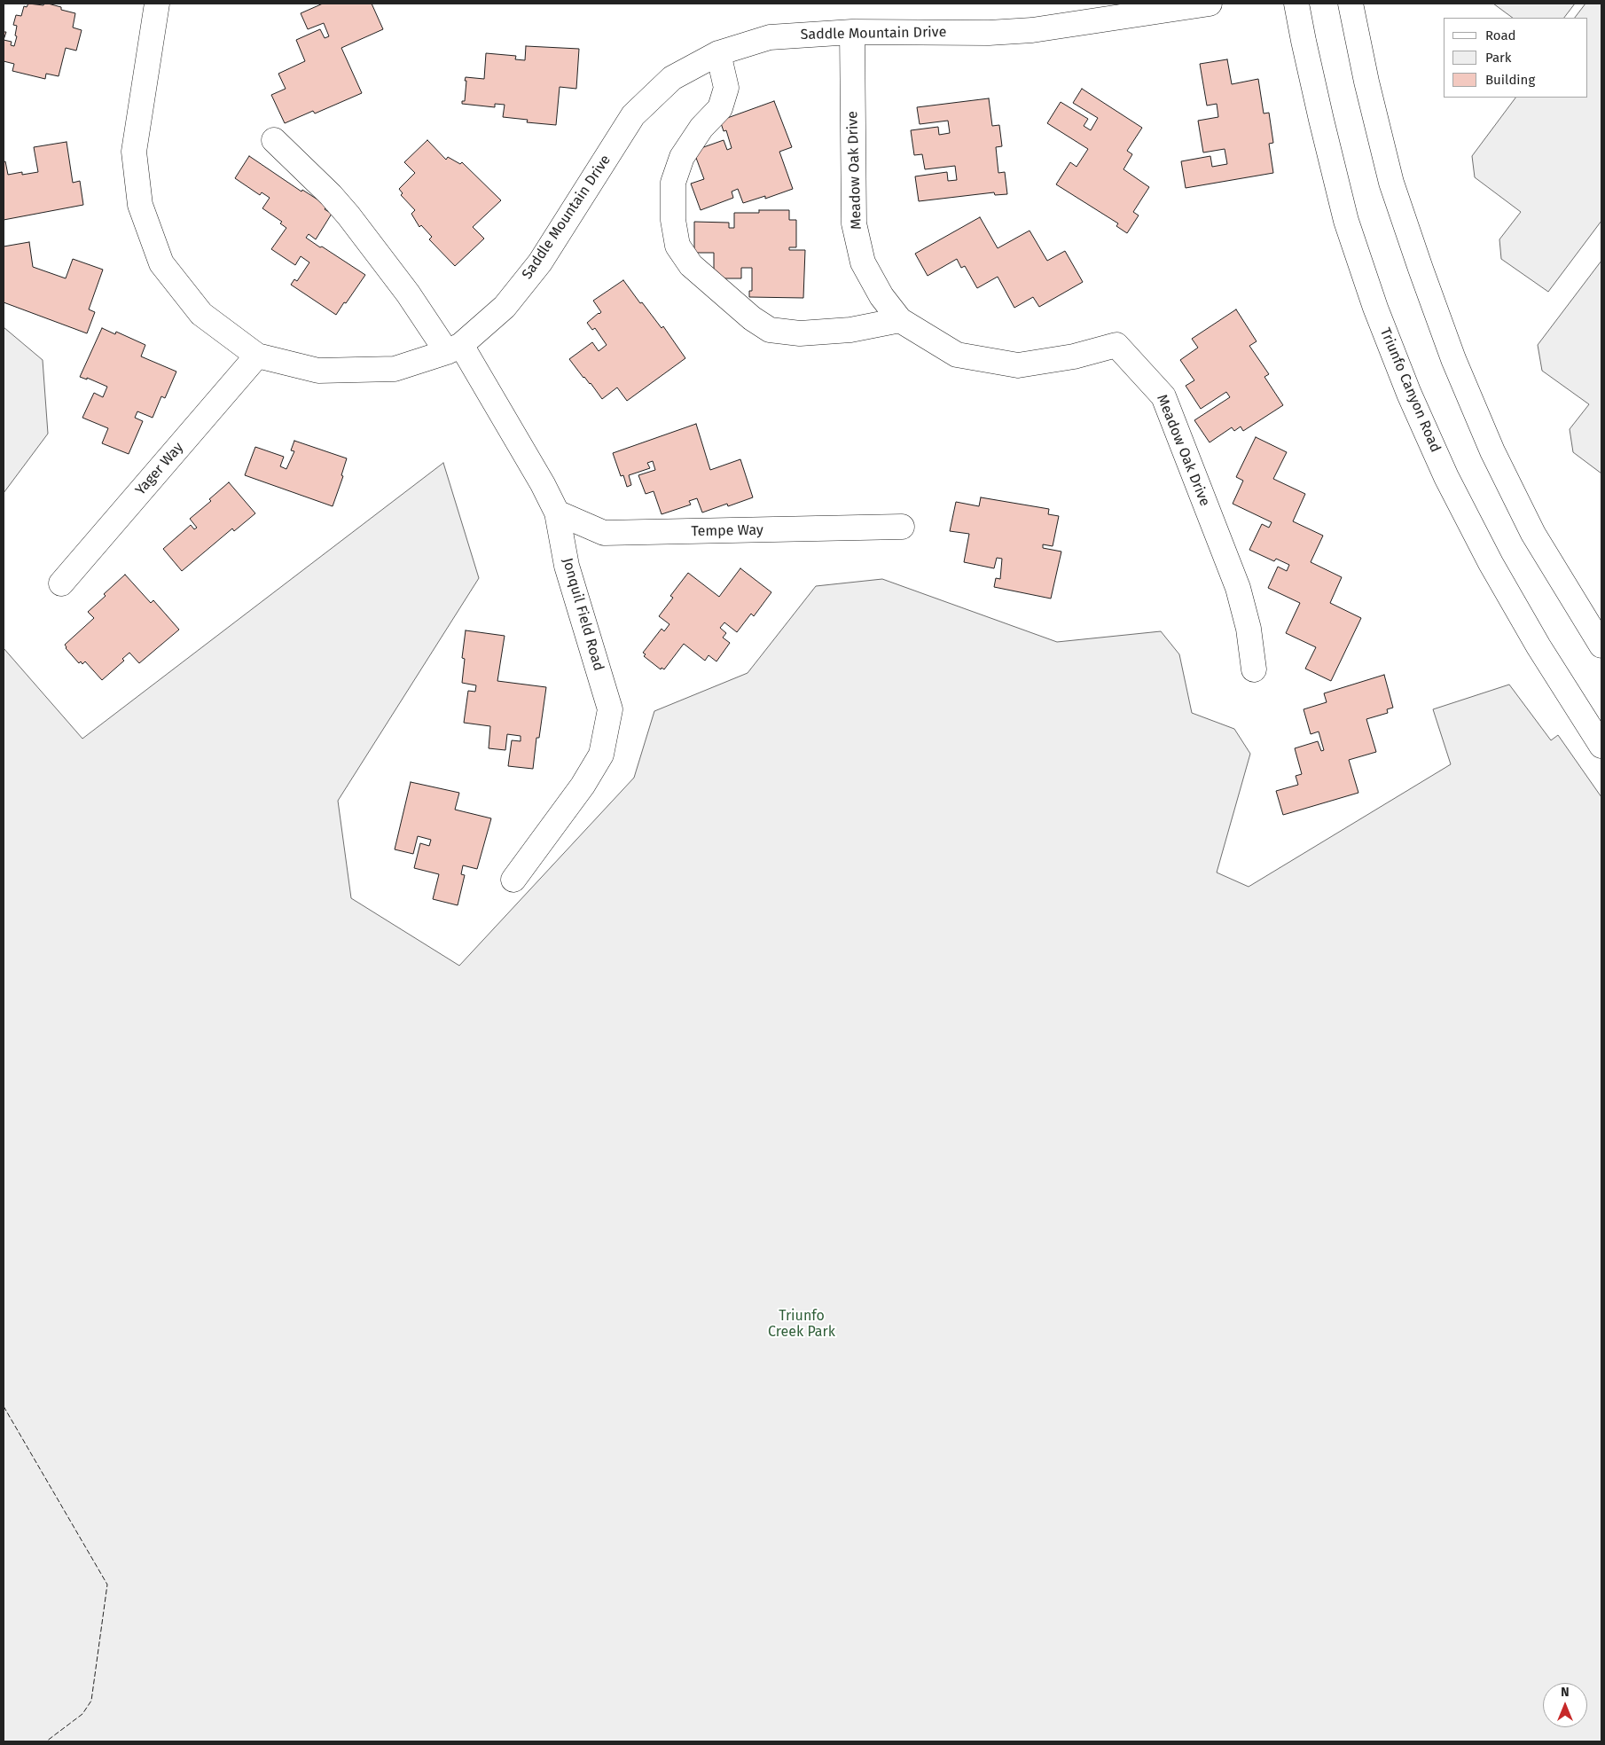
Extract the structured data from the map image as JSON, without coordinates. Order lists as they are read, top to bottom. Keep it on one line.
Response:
{"streets":{"street":["Saddle Mountain Drive","Meadow Oak Drive","Triunfo Canyon Road","Yager Way","Tempe Way","Jonquil Field Road"]},"crossings":[["Saddle Mountain Drive","Meadow Oak Drive"],["Saddle Mountain Drive","Yager Way"],["Saddle Mountain Drive","Jonquil Field Road"],["Tempe Way","Jonquil Field Road"]],"parks":["Triunfo Creek Park"],"legend":["Road","Park","Building"],"north":"top"}
